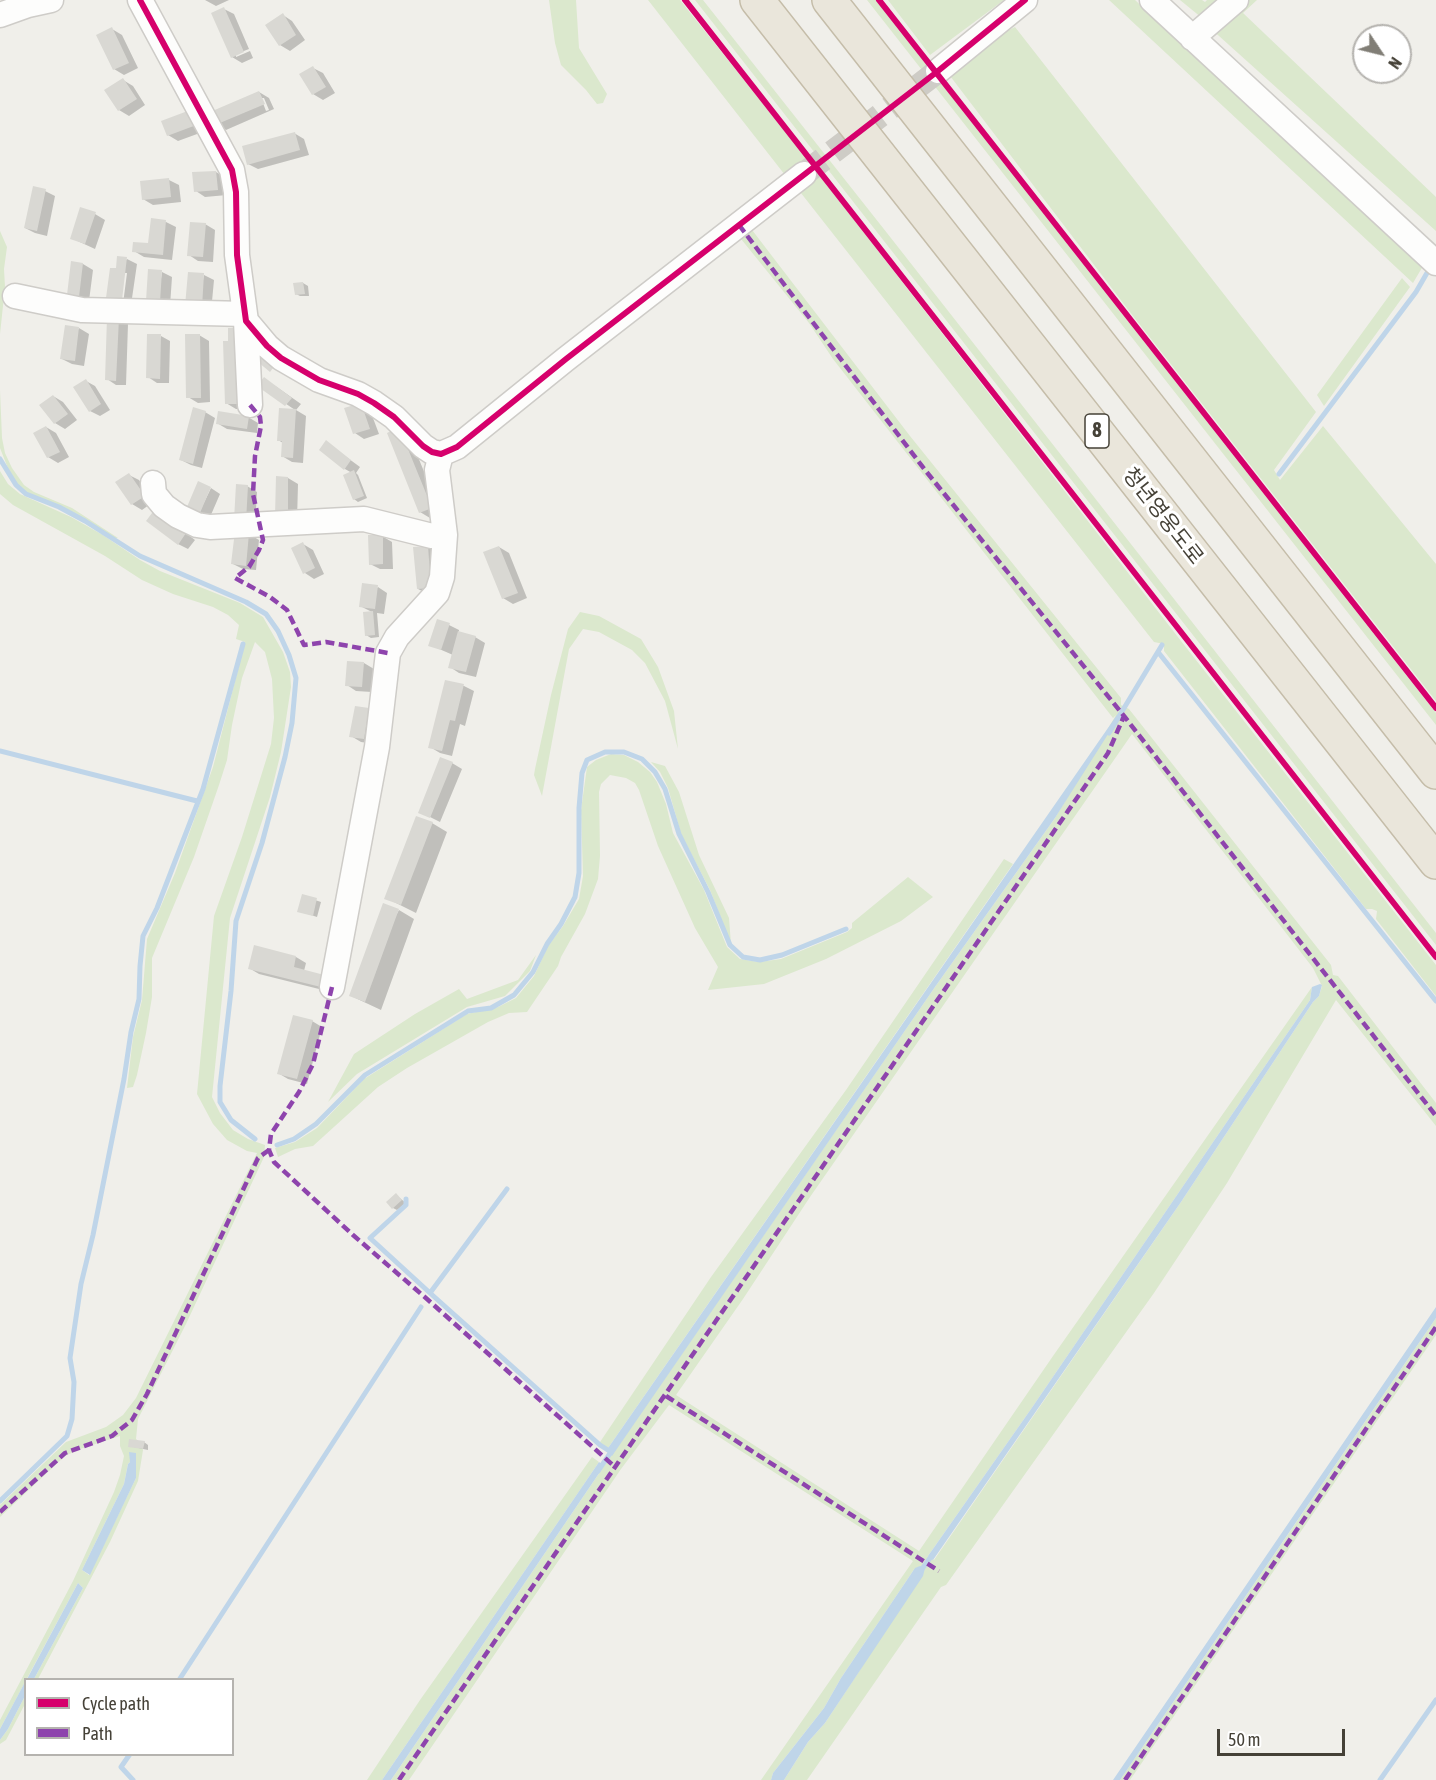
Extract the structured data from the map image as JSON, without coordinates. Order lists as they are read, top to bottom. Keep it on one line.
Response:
{"streets":{"highway":["8","청년영웅도로"]},"legend":["Cycle path","Path"],"scale_bar":"50 m","north":"bottom right"}
